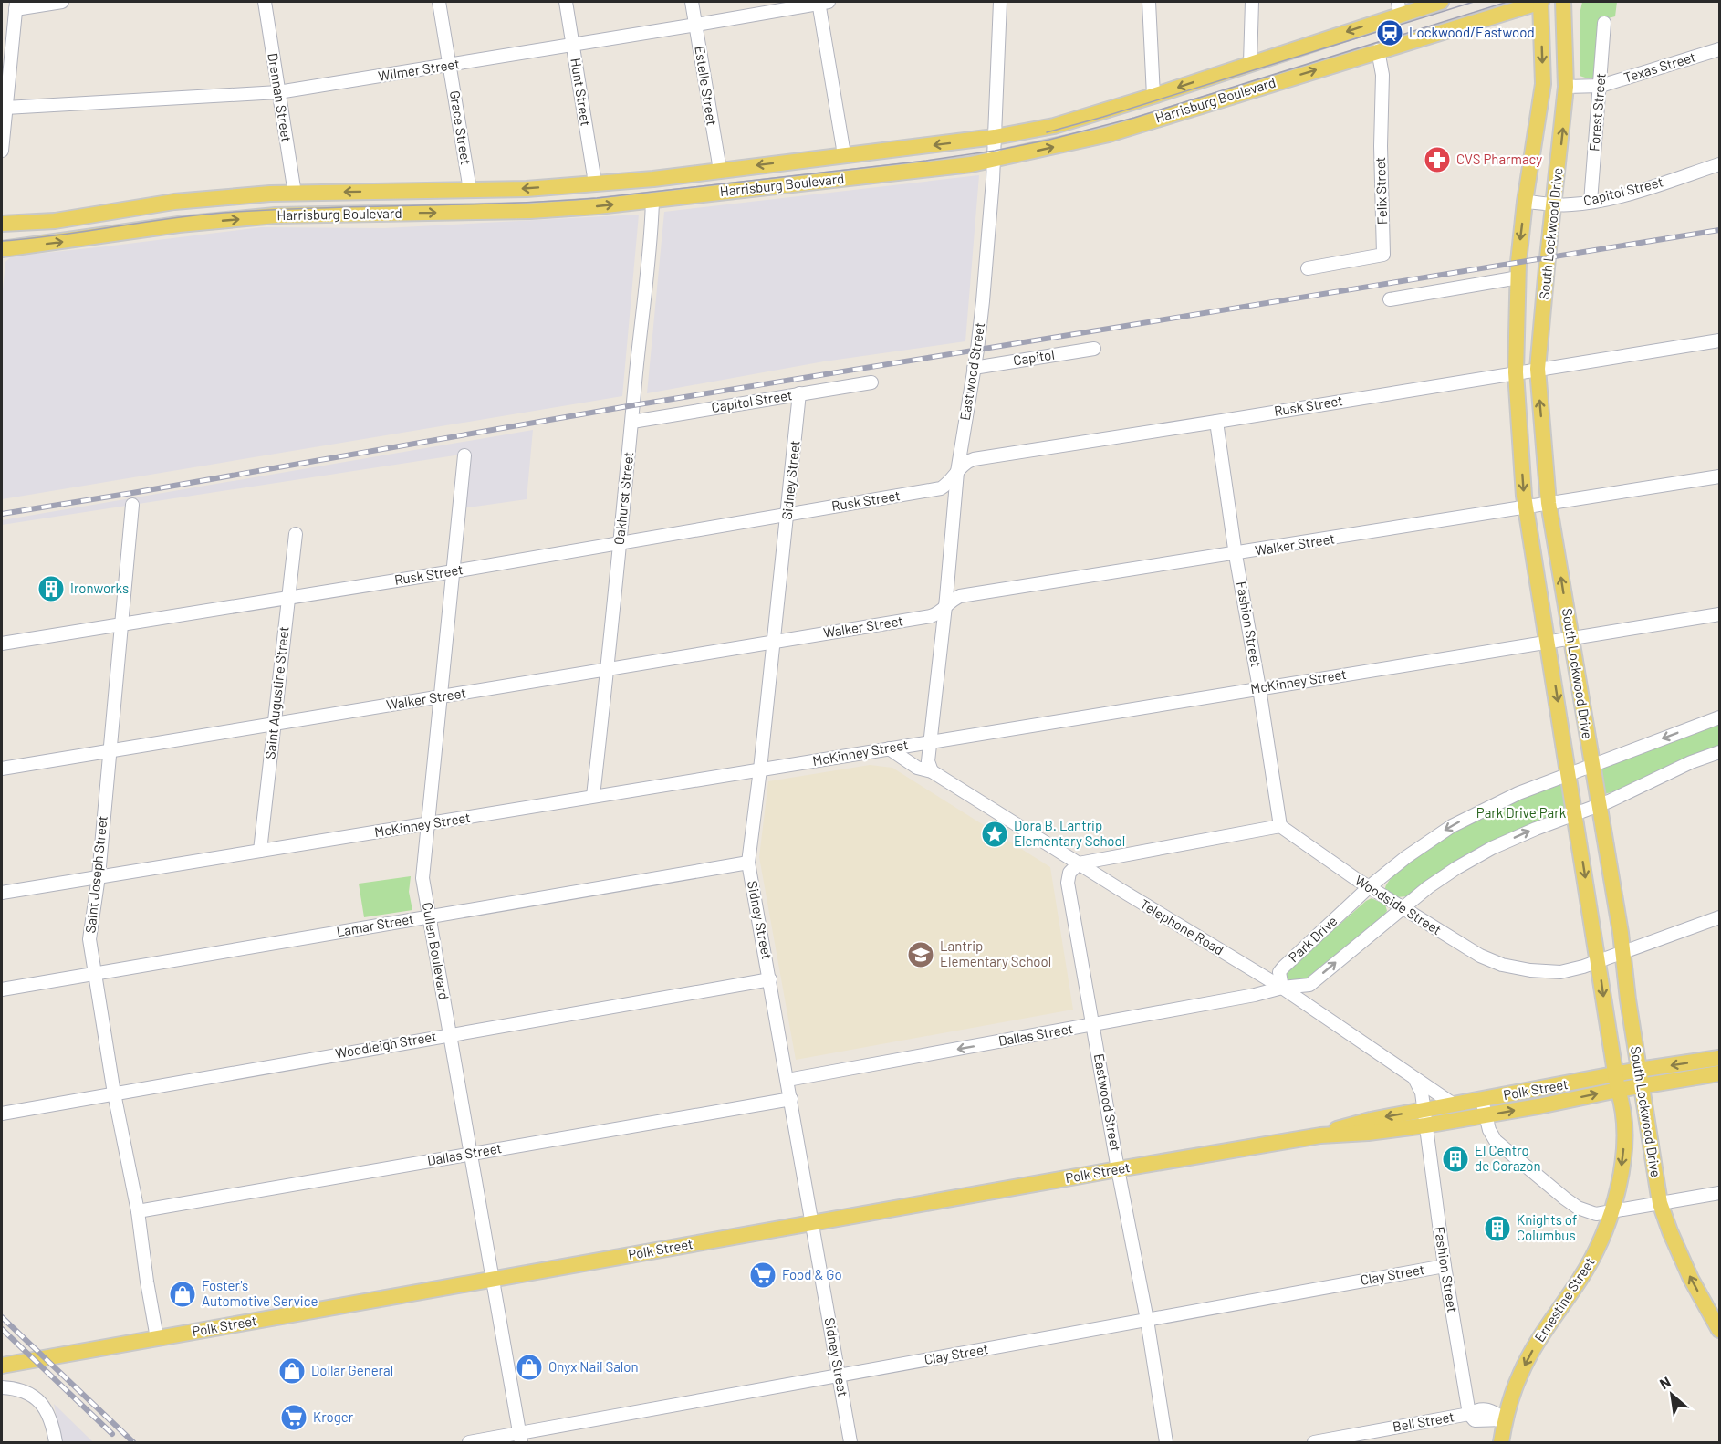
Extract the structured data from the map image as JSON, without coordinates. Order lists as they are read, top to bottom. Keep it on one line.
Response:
{"streets":{"main road":["Harrisburg Boulevard","South Lockwood Drive","Polk Street","Ernestine Street"],"street":["Texas Street","Wilmer Street","Estelle Street","Hunt Street","Drennan Street","Forest Street","Grace Street","Felix Street","Capitol Street","Capitol","Eastwood Street","Rusk Street","Sidney Street","Oakhurst Street","Walker Street","Fashion Street","McKinney Street","Saint Augustine Street","Saint Joseph Street","Woodside Street","Lamar Street","Telephone Road","Park Drive","Cullen Boulevard","Dallas Street","Woodleigh Street","Clay Street","Bell Street"]},"crossings":[["Texas Street","Forest Street"],["Texas Street","South Lockwood Drive"],["Wilmer Street","Estelle Street"],["Wilmer Street","Hunt Street"],["Wilmer Street","Drennan Street"],["Wilmer Street","Grace Street"],["Estelle Street","Harrisburg Boulevard"],["Hunt Street","Harrisburg Boulevard"],["Drennan Street","Harrisburg Boulevard"],["Harrisburg Boulevard","Grace Street"],["Harrisburg Boulevard","Felix Street"],["Harrisburg Boulevard","South Lockwood Drive"],["Harrisburg Boulevard","Eastwood Street"],["Harrisburg Boulevard","Oakhurst Street"],["Forest Street","Capitol Street"],["Capitol Street","South Lockwood Drive"],["Capitol Street","Sidney Street"],["Capitol Street","Oakhurst Street"],["South Lockwood Drive","Rusk Street"],["South Lockwood Drive","Walker Street"],["South Lockwood Drive","McKinney Street"],["South Lockwood Drive","Woodside Street"],["South Lockwood Drive","Park Drive"],["South Lockwood Drive","Polk Street"],["South Lockwood Drive","Ernestine Street"],["Capitol","Eastwood Street"],["Eastwood Street","Rusk Street"],["Eastwood Street","Walker Street"],["Eastwood Street","McKinney Street"],["Eastwood Street","Telephone Road"],["Eastwood Street","Dallas Street"],["Eastwood Street","Polk Street"],["Eastwood Street","Clay Street"],["Rusk Street","Sidney Street"],["Rusk Street","Oakhurst Street"],["Rusk Street","Fashion Street"],["Rusk Street","Saint Augustine Street"],["Rusk Street","Saint Joseph Street"],["Rusk Street","Cullen Boulevard"],["Sidney Street","Walker Street"],["Sidney Street","McKinney Street"],["Sidney Street","Lamar Street"],["Sidney Street","Dallas Street"],["Sidney Street","Woodleigh Street"],["Sidney Street","Polk Street"],["Sidney Street","Clay Street"],["Oakhurst Street","Walker Street"],["Oakhurst Street","McKinney Street"],["Walker Street","Fashion Street"],["Walker Street","Saint Augustine Street"],["Walker Street","Saint Joseph Street"],["Walker Street","Cullen Boulevard"],["Fashion Street","McKinney Street"],["Fashion Street","Woodside Street"],["Fashion Street","Polk Street"],["Fashion Street","Clay Street"],["Fashion Street","Bell Street"],["McKinney Street","Saint Augustine Street"],["McKinney Street","Saint Joseph Street"],["McKinney Street","Telephone Road"],["McKinney Street","Cullen Boulevard"],["Saint Joseph Street","Lamar Street"],["Saint Joseph Street","Dallas Street"],["Saint Joseph Street","Woodleigh Street"],["Saint Joseph Street","Polk Street"],["Woodside Street","Park Drive"],["Lamar Street","Cullen Boulevard"],["Telephone Road","Park Drive"],["Telephone Road","Dallas Street"],["Telephone Road","Polk Street"],["Park Drive","Dallas Street"],["Cullen Boulevard","Dallas Street"],["Cullen Boulevard","Woodleigh Street"],["Cullen Boulevard","Polk Street"],["Cullen Boulevard","Clay Street"],["Polk Street","Ernestine Street"],["Ernestine Street","Bell Street"]],"one_way":["Ernestine Street"],"parks":["Park Drive Park"],"places":{"station":["Lockwood/Eastwood"],"pharmacy":["CVS Pharmacy"],"building":["Ironworks","El Centro de Corazon","Knights of Columbus"],"place":["Dora B. Lantrip Elementary School"],"school or university":["Lantrip Elementary School"],"supermarket":["Food & Go","Kroger"],"shop":["Foster's Automotive Service","Onyx Nail Salon","Dollar General"]},"north":"top left"}
